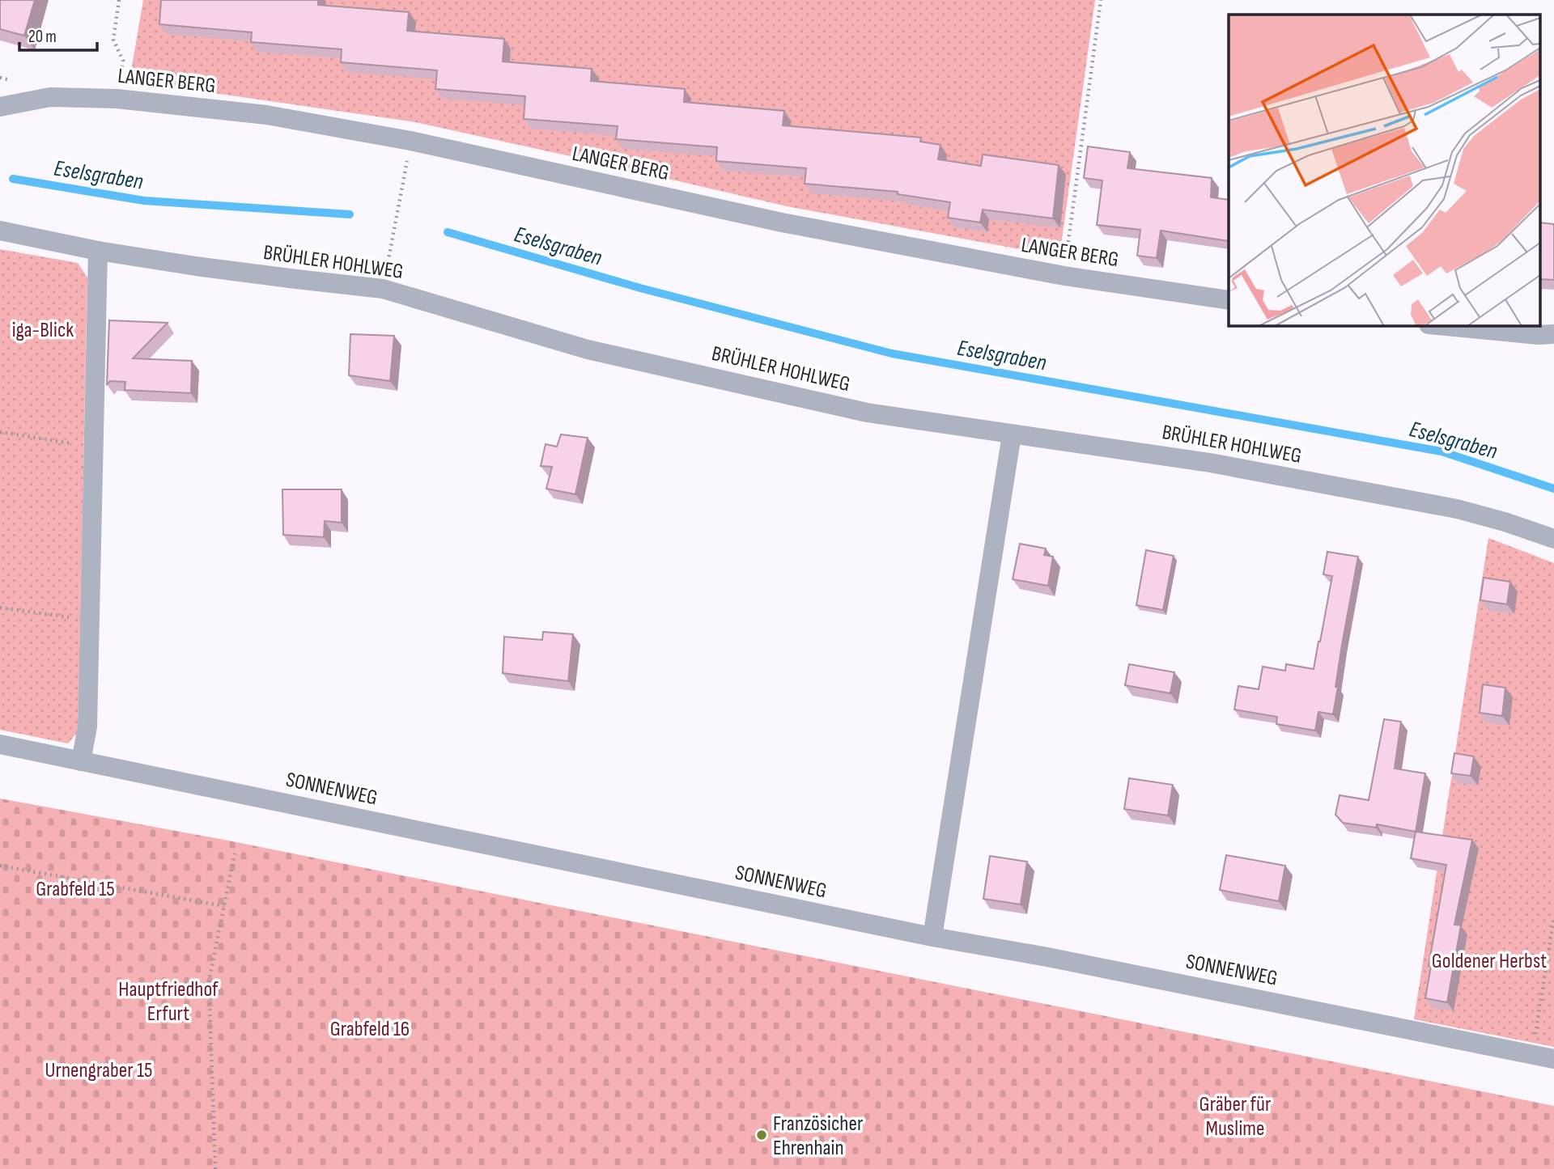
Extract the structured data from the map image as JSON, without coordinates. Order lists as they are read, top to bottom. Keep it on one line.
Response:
{"streets":{"street":["LANGER BERG","BRÜHLER HOHLWEG","SONNENWEG"]},"water":["Eselsgraben"],"parks":["iga-Blick","Grabfeld 15","Goldener Herbst","Hauptfriedhof Erfurt","Grabfeld 16","Urnengraber 15","Gräber für Muslime"],"places":["Französicher Ehrenhain"],"scale_bar":"20 m"}
